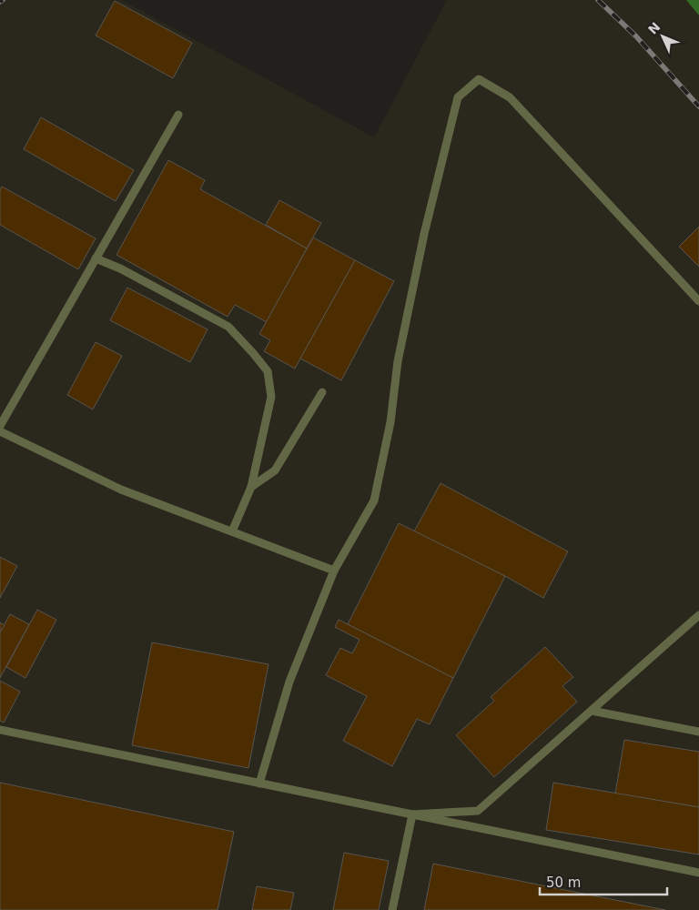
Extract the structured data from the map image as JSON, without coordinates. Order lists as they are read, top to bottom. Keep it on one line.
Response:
{"scale_bar":"50 m","north":"top left"}
